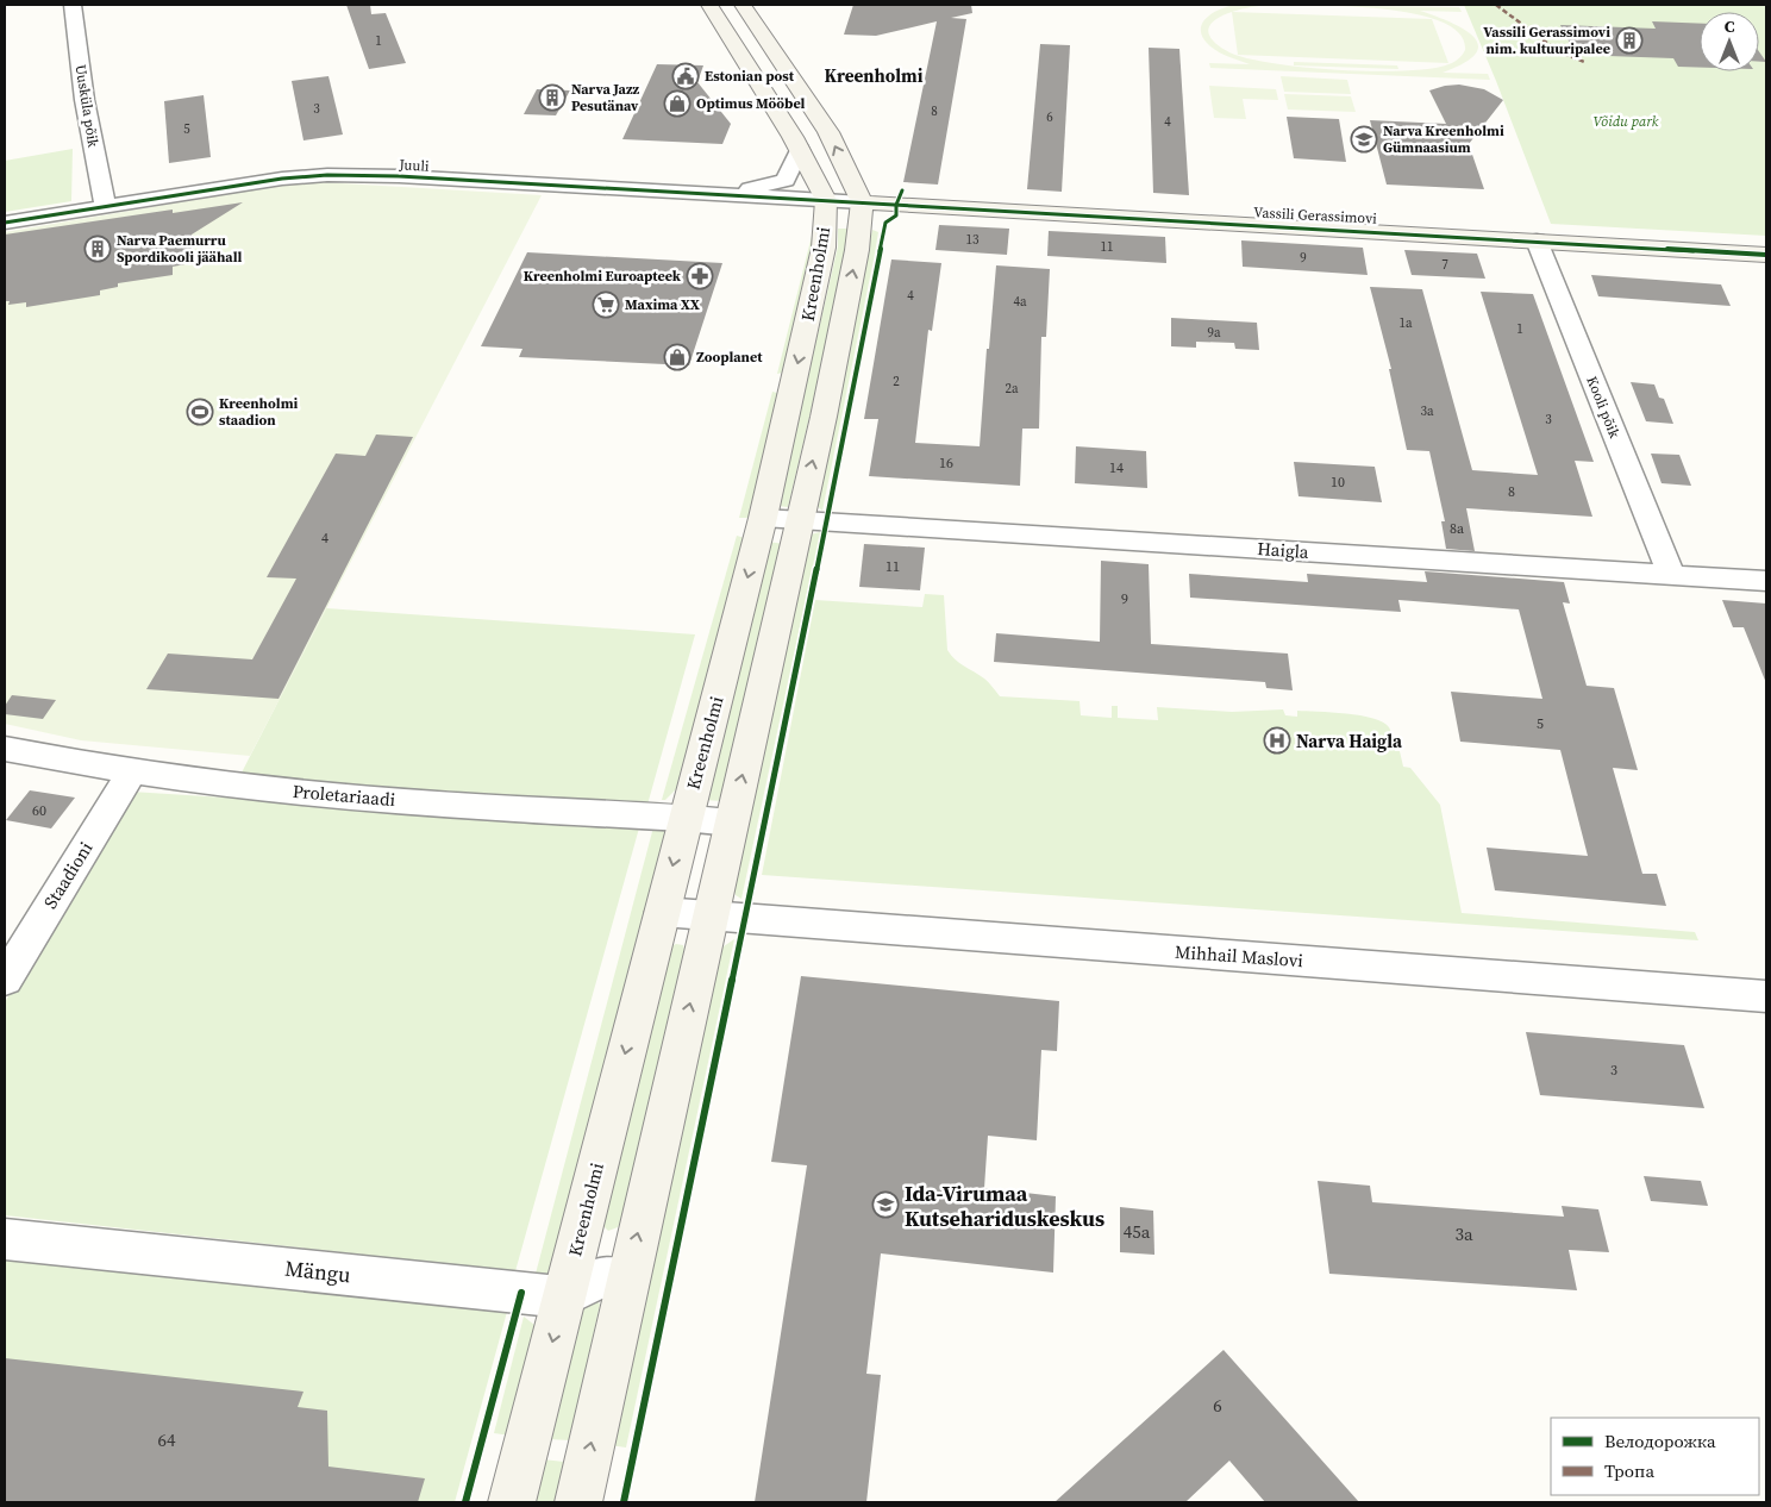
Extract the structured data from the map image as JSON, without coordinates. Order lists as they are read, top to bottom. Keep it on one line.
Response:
{"streets":{"main road":["Vassili Gerassimovi","Kreenholmi"],"street":["Uusküla põik","Juuli","Kooli põik","Haigla","Proletariaadi","Staadioni","Mihhail Maslovi","Mängu"]},"crossings":[["Uusküla põik","Juuli"],["Juuli","Vassili Gerassimovi"],["Juuli","Kreenholmi"],["Vassili Gerassimovi","Kreenholmi"],["Vassili Gerassimovi","Kooli põik"],["Kreenholmi","Haigla"],["Kreenholmi","Proletariaadi"],["Kreenholmi","Mihhail Maslovi"],["Kreenholmi","Mängu"],["Kooli põik","Haigla"],["Proletariaadi","Staadioni"]],"districts":["Kreenholmi"],"parks":["Võidu park"],"places":{"building":["Vassili Gerassimovi nim. kultuuripalee","Narva Jazz Pesutänav","Narva Paemurru Spordikooli jäähall"],"public building":["Estonian post"],"shop":["Optimus Mööbel","Zooplanet"],"school or university":["Narva Kreenholmi Gümnaasium","Ida-Virumaa Kutsehariduskeskus"],"pharmacy":["Kreenholmi Euroapteek"],"supermarket":["Maxima XX"],"sports":["Kreenholmi staadion"],"hospital":["Narva Haigla"]},"house_numbers":["1","3","8","6","4","5","13","11","9","7","4","4a","1a","1","9a","2","2a","3a","3","16","14","10","8","8a","4","11","9","5","60","3","45a","3a","6","64"],"legend":["Велодорожка","Тропа"],"north":"top"}
